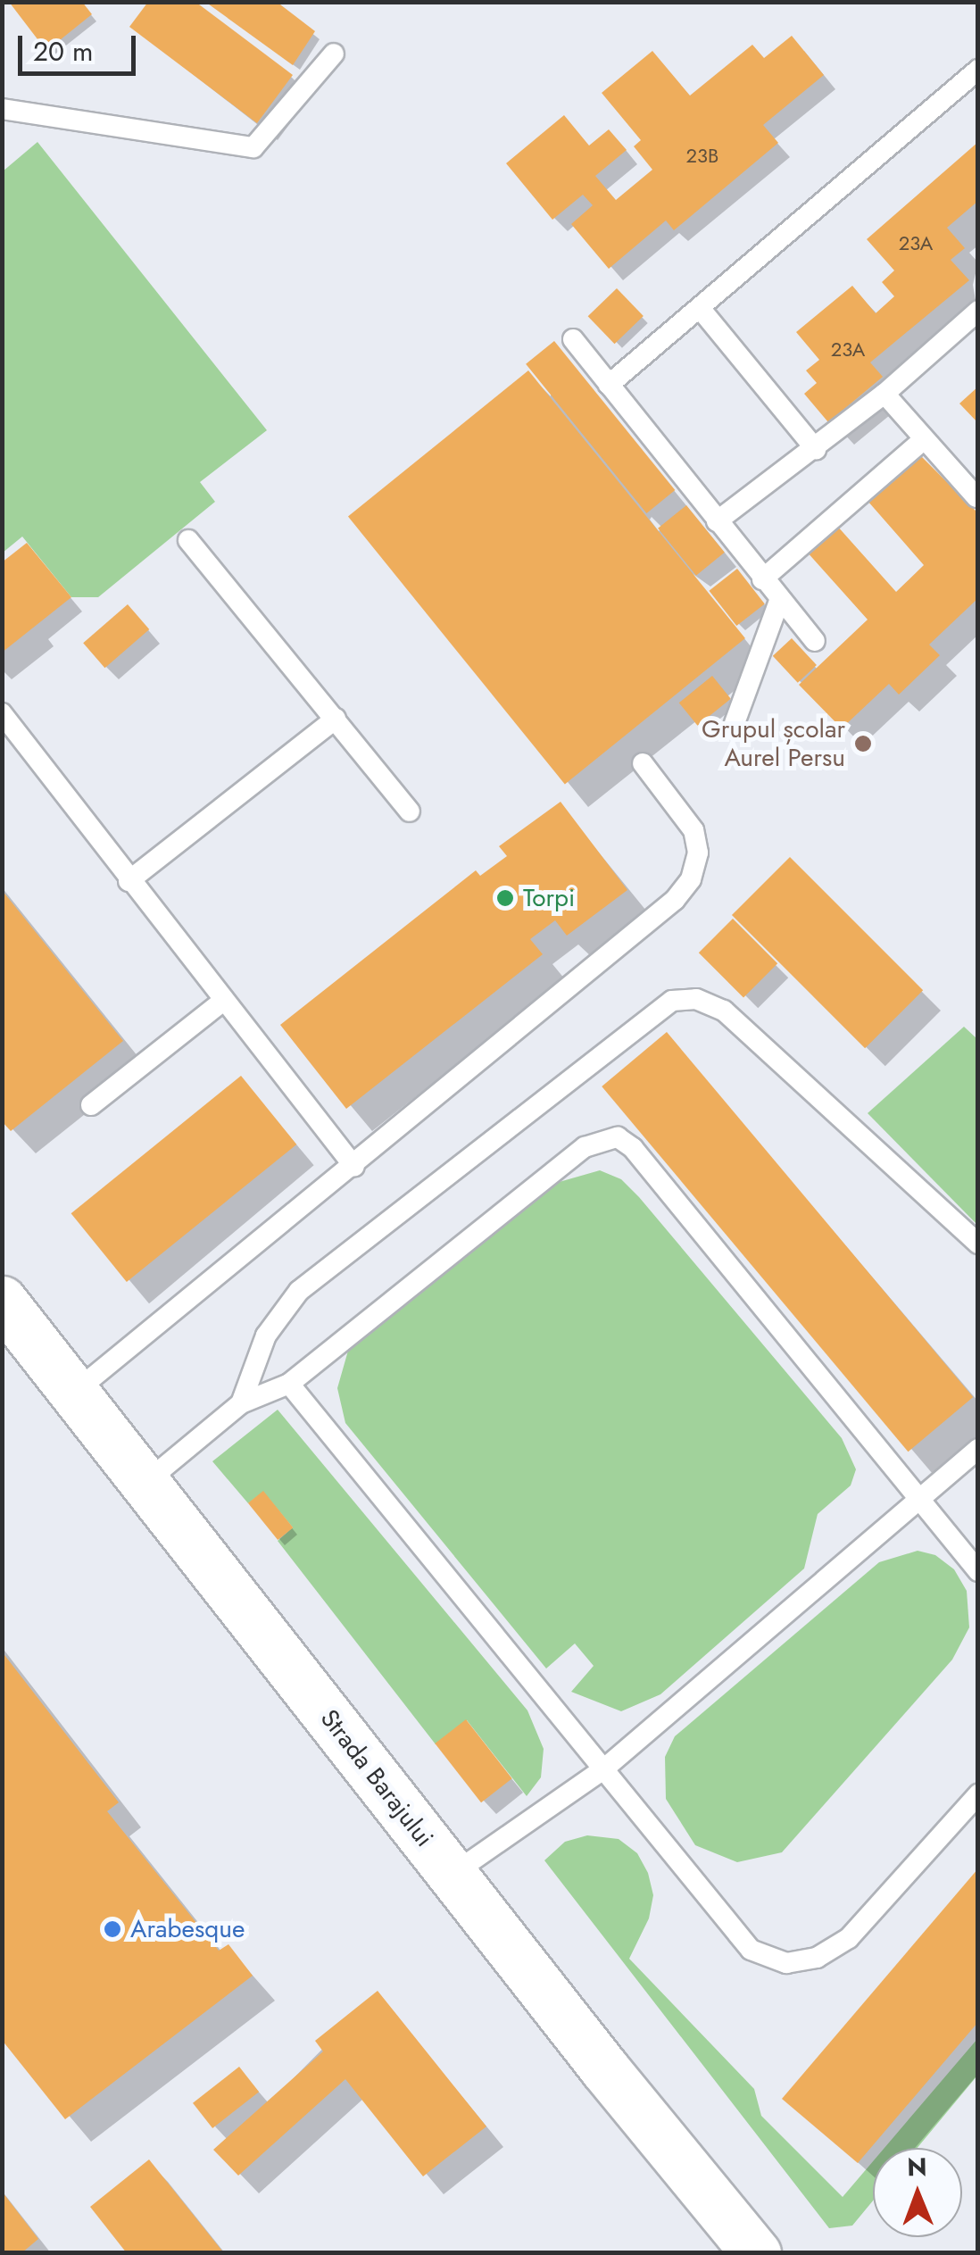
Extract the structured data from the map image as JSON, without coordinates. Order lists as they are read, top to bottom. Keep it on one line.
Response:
{"streets":{"main road":["Strada Barajului"]},"places":["Grupul școlar Aurel Persu","Torpi","Arabesque"],"house_numbers":["23B","23A","23A"],"scale_bar":"20 m","north":"top"}
